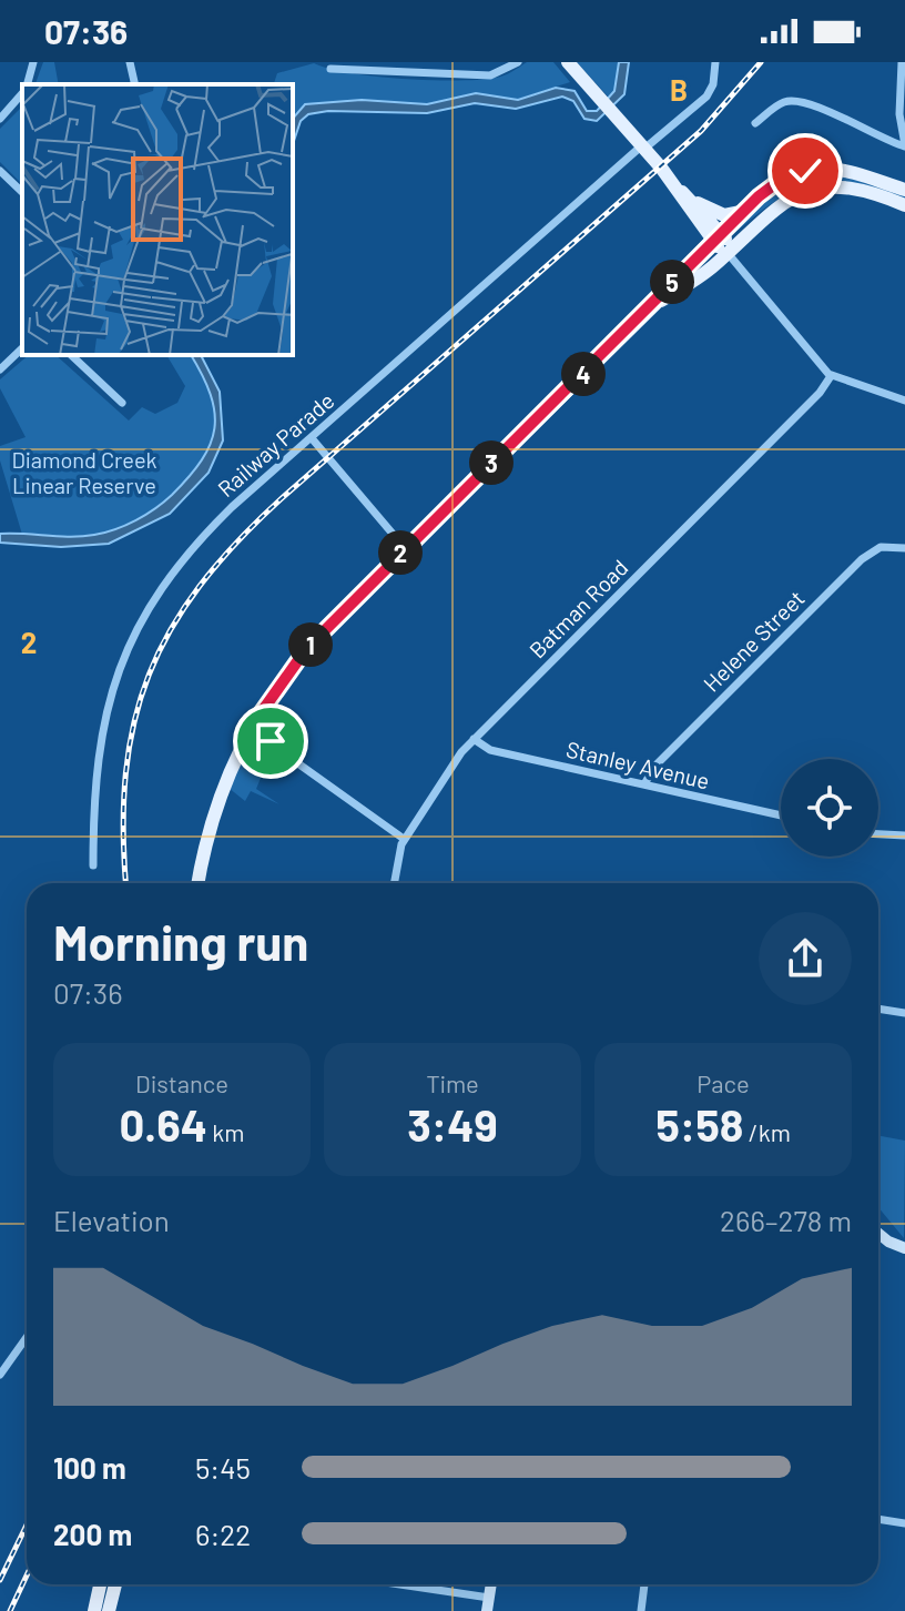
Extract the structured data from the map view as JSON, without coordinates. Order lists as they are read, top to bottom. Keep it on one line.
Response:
{"streets":{"street":["Railway Parade","Batman Road","Helene Street","Stanley Avenue"]},"crossings":[["Batman Road","Stanley Avenue"],["Helene Street","Stanley Avenue"]],"parks":["Diamond Creek Linear Reserve"],"page":{"status":"07:36","pins":["5","4","3","2","1"],"heading":["Morning run","07:36"],"stats":[["Distance","0.64 km"],["Time","3:49"],["Pace","5:58 /km"]],"chart":["Elevation","266–278 m"],"list":[{"name":"100 m","note":"5:45"},{"name":"200 m","note":"6:22"}]},"grid":{"columns":["B"],"rows":["2"]}}
